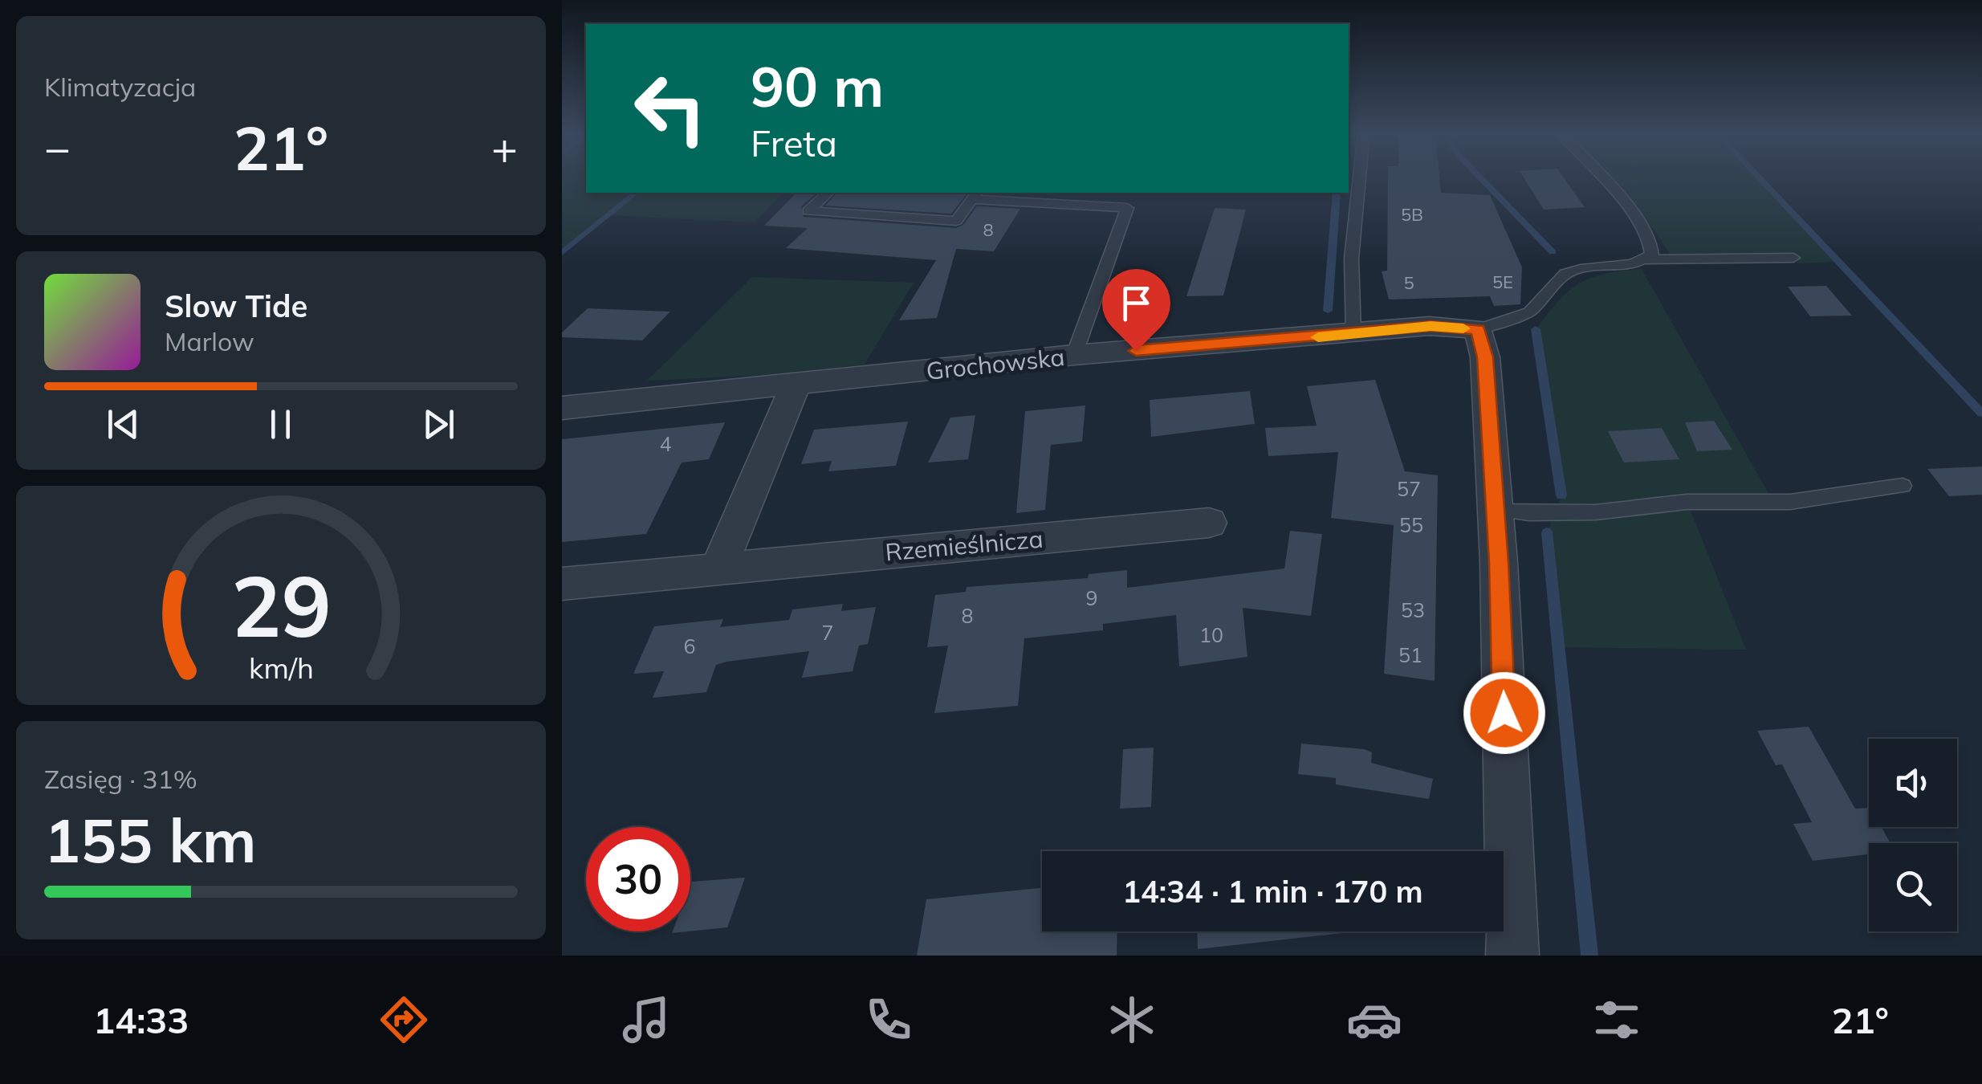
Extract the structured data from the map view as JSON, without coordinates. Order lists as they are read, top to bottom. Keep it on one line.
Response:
{"streets":{"street":["Grochowska","Rzemieślnicza"]},"house_numbers":["5B","8","5E","5","4","57","55","9","53","8","7","10","6","51"],"page":{"tile":["Klimatyzacja",["Zasięg · 31%","155 km"]],"turn":["90 m","Freta"],"heat":["−","21°","+"],"song":["Slow Tide","Marlow"],"limit":"30","trip":"14:34 · 1 min · 170 m","tabs":["14:33","21°"],"gauge":["29","km/h"]}}
